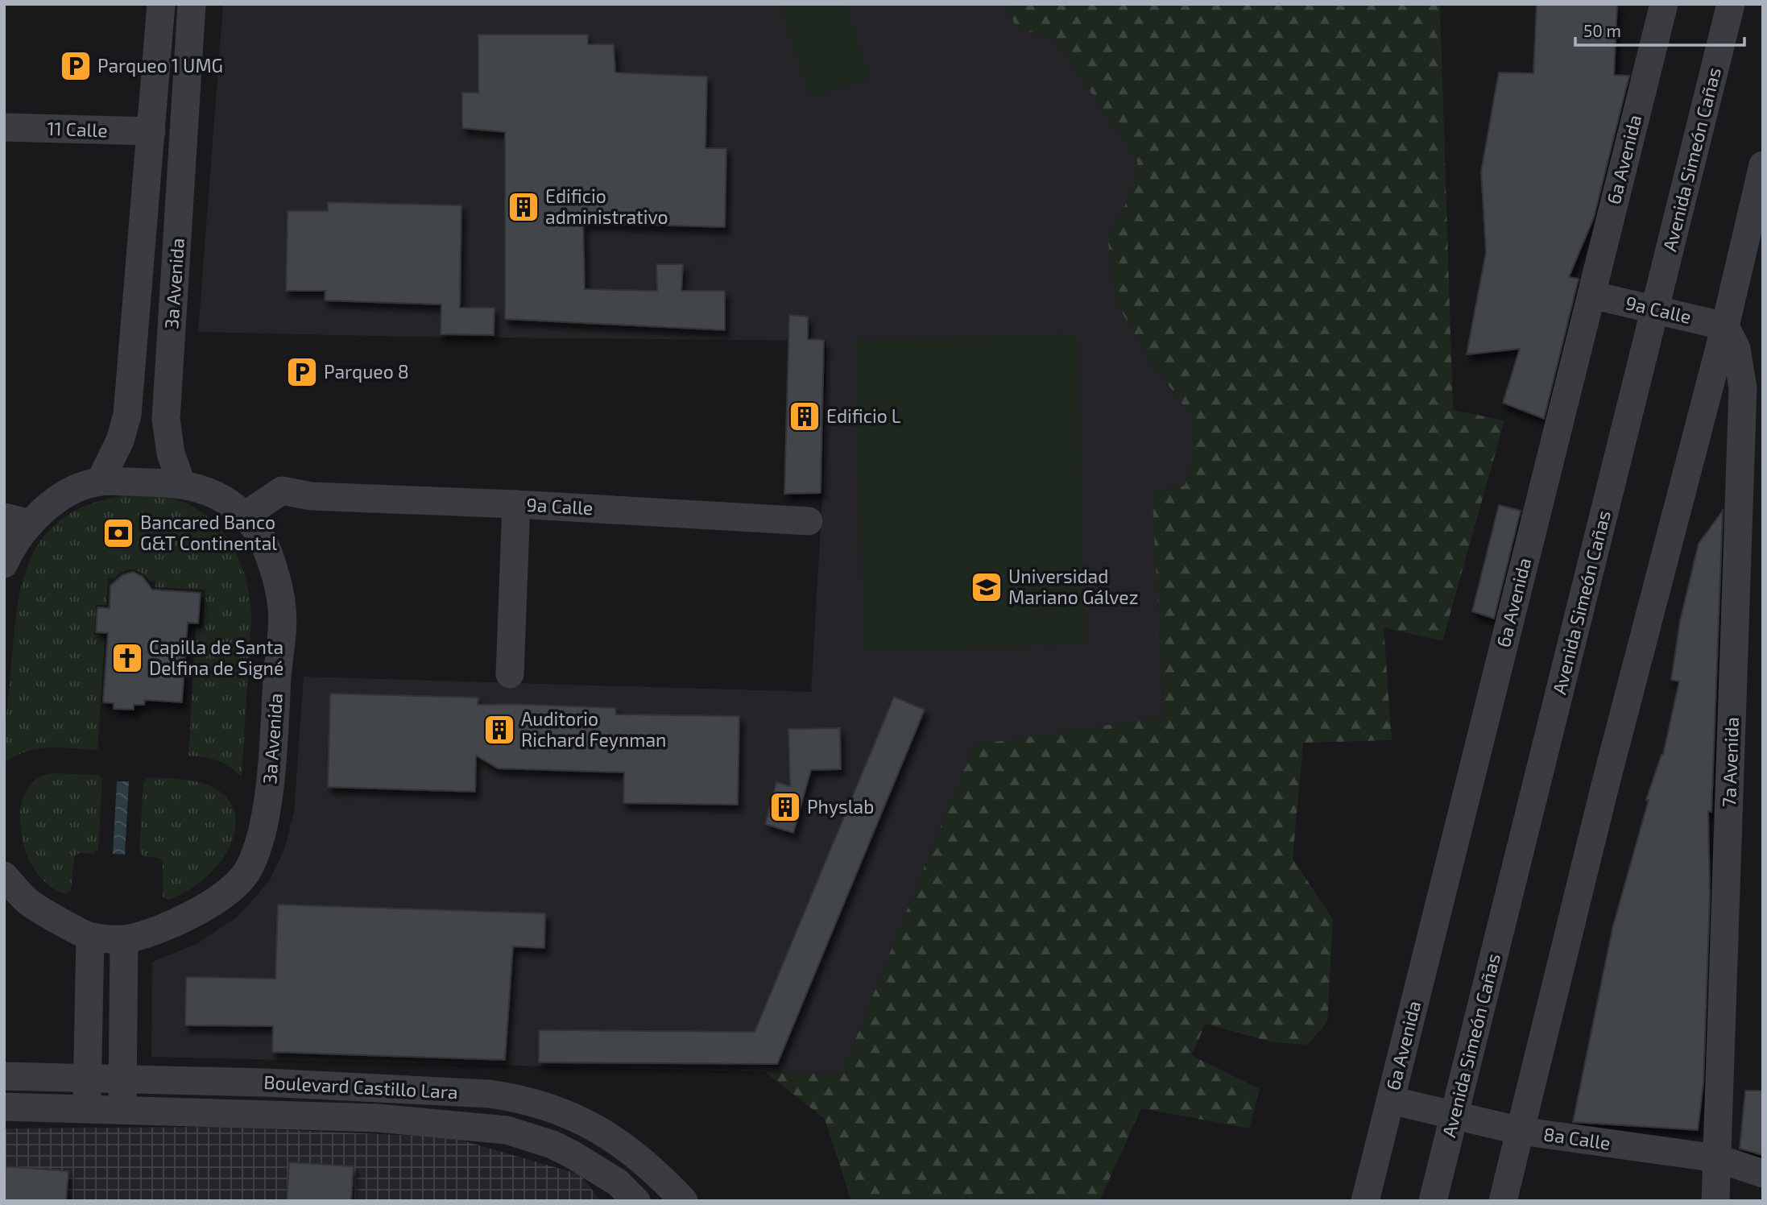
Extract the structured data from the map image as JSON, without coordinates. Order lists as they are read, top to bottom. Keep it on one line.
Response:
{"streets":{"street":["11 Calle","6a Avenida","Avenida Simeón Cañas","3a Avenida","9a Calle","7a Avenida","Boulevard Castillo Lara","8a Calle"]},"crossings":[["11 Calle","3a Avenida"],["6a Avenida","9a Calle"],["6a Avenida","8a Calle"],["Avenida Simeón Cañas","9a Calle"],["Avenida Simeón Cañas","8a Calle"],["3a Avenida","9a Calle"],["9a Calle","7a Avenida"],["7a Avenida","8a Calle"]],"places":{"parking":["Parqueo 1 UMG","Parqueo 8"],"building":["Edificio administrativo","Edificio L","Auditorio Richard Feynman","Physlab"],"bank":["Bancared Banco G&T Continental"],"school or university":["Universidad Mariano Gálvez"],"church":["Capilla de Santa Delfina de Signé"]},"scale_bar":"50 m"}
